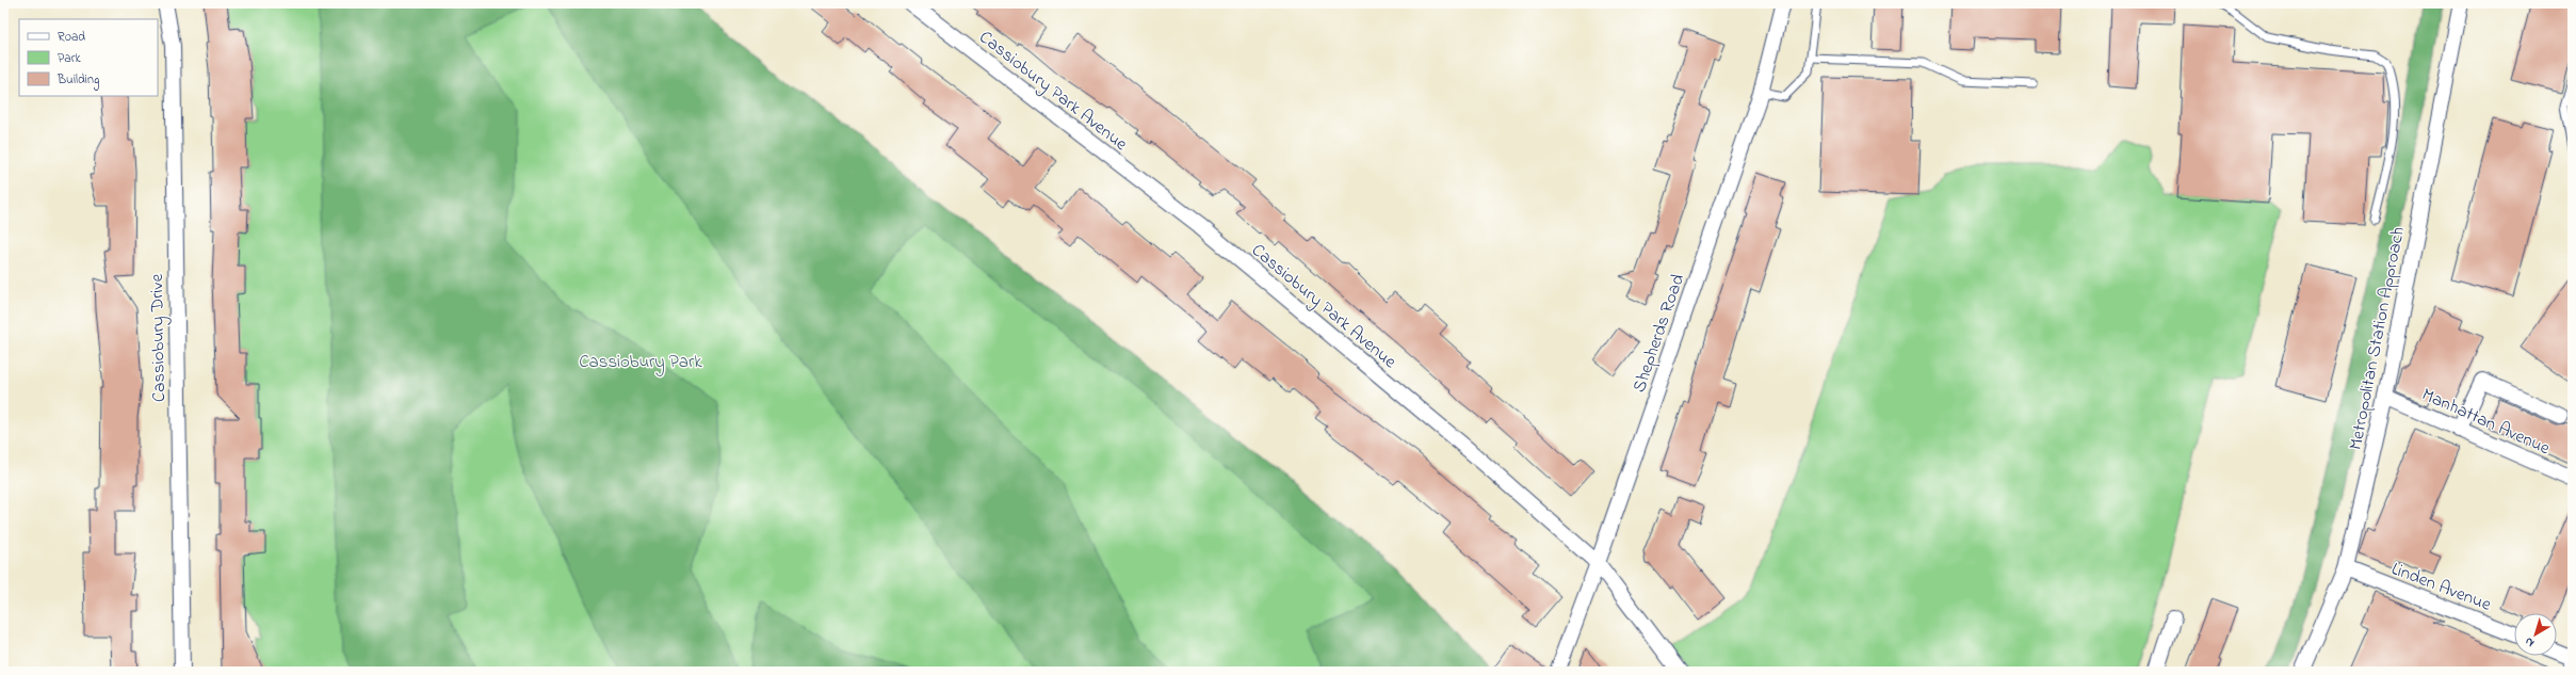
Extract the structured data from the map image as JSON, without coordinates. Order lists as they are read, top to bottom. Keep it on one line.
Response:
{"streets":{"street":["Cassiobury Park Avenue","Shepherds Road","Cassiobury Drive","Metropolitan Station Approach","Manhattan Avenue","Linden Avenue"]},"crossings":[["Cassiobury Park Avenue","Shepherds Road"],["Metropolitan Station Approach","Manhattan Avenue"],["Metropolitan Station Approach","Linden Avenue"]],"parks":["Cassiobury Park"],"legend":["Road","Park","Building"],"north":"bottom left"}
